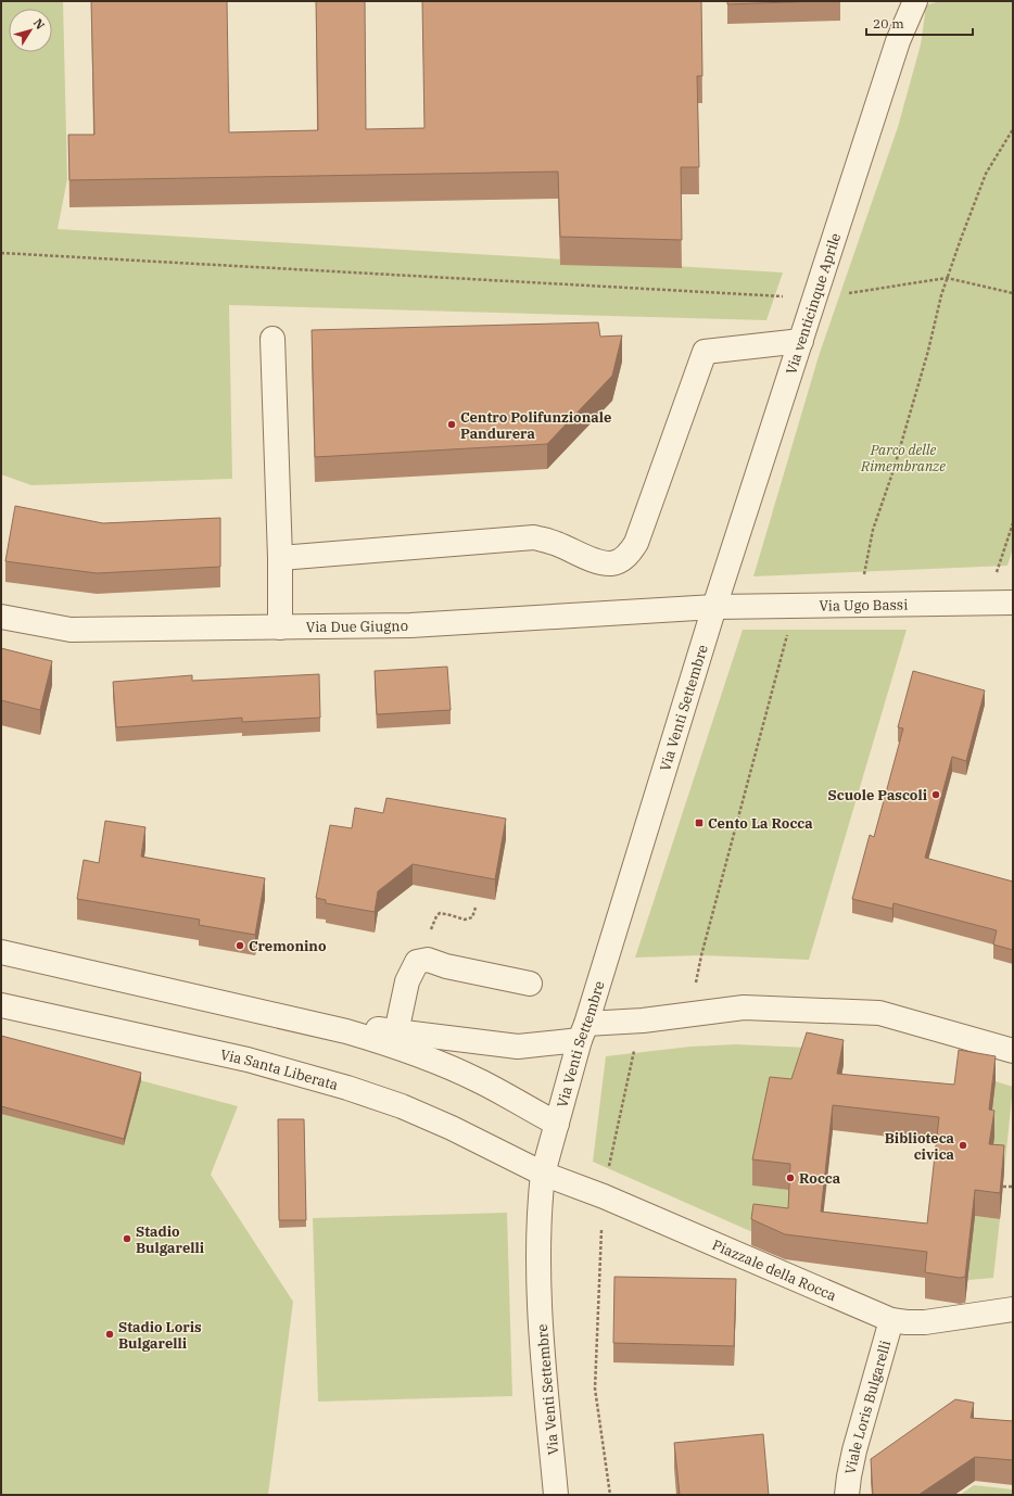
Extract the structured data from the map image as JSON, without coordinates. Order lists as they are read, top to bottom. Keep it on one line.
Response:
{"streets":{"street":["Via venticinque Aprile","Via Ugo Bassi","Via Due Giugno","Via Venti Settembre","Via Santa Liberata","Piazzale della Rocca","Viale Loris Bulgarelli"]},"crossings":[["Via venticinque Aprile","Via Ugo Bassi"],["Via venticinque Aprile","Via Due Giugno"],["Via venticinque Aprile","Via Venti Settembre"],["Via Ugo Bassi","Via Due Giugno"],["Via Ugo Bassi","Via Venti Settembre"],["Via Due Giugno","Via Venti Settembre"],["Via Venti Settembre","Via Santa Liberata"],["Via Venti Settembre","Piazzale della Rocca"],["Via Santa Liberata","Piazzale della Rocca"],["Piazzale della Rocca","Viale Loris Bulgarelli"]],"parks":["Parco delle Rimembranze"],"places":{"other":["Centro Polifunzionale Pandurera","Scuole Pascoli","Cremonino","Biblioteca civica","Rocca","Stadio Bulgarelli","Stadio Loris Bulgarelli"],"transit":["Cento La Rocca"]},"scale_bar":"20 m","north":"top right"}
